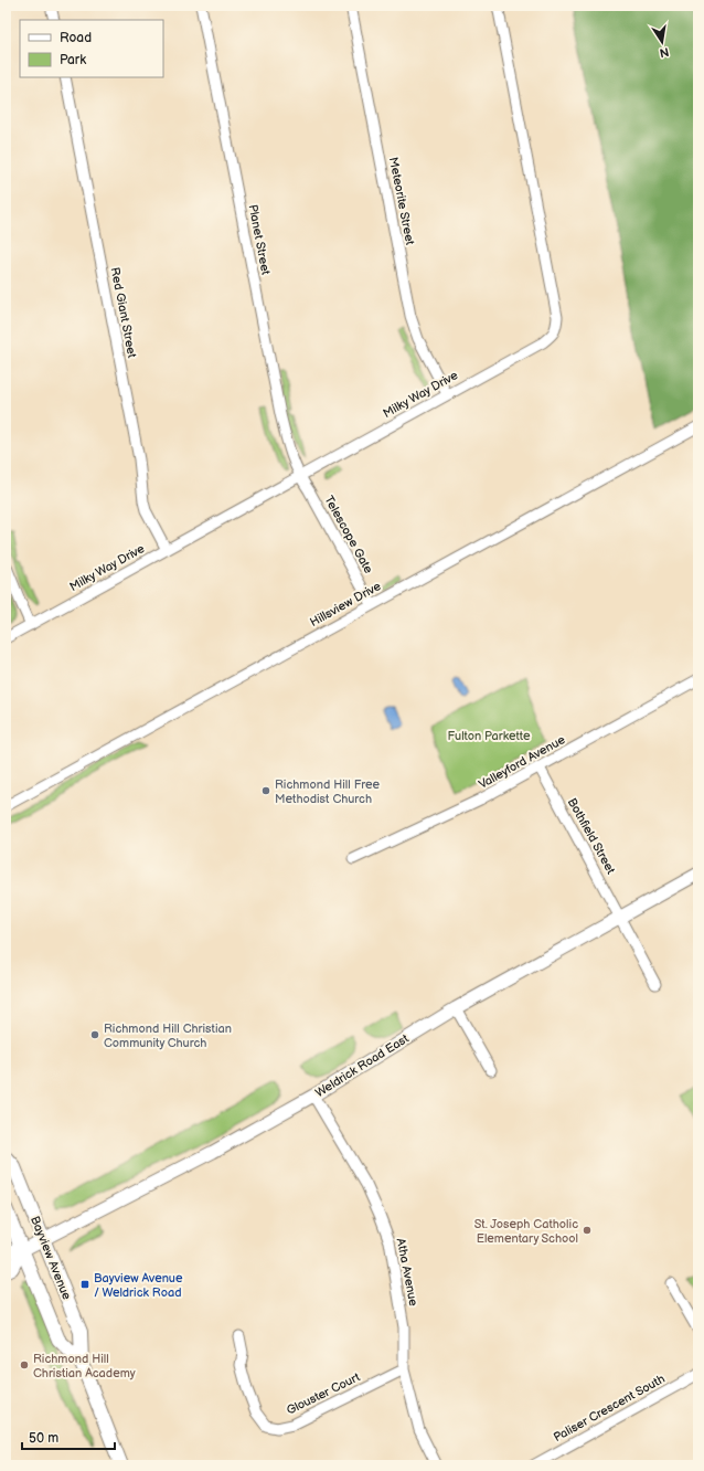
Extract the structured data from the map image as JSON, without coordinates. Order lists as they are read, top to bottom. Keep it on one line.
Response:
{"streets":{"main road":["Bayview Avenue"],"street":["Meteorite Street","Planet Street","Red Giant Street","Milky Way Drive","Telescope Gate","Hillsview Drive","Valleyford Avenue","Bothfield Street","Weldrick Road East","Atha Avenue","Glouster Court","Paliser Crescent South"]},"crossings":[["Meteorite Street","Milky Way Drive"],["Planet Street","Milky Way Drive"],["Planet Street","Telescope Gate"],["Red Giant Street","Milky Way Drive"],["Milky Way Drive","Telescope Gate"],["Telescope Gate","Hillsview Drive"],["Valleyford Avenue","Bothfield Street"],["Bothfield Street","Weldrick Road East"],["Weldrick Road East","Bayview Avenue"],["Weldrick Road East","Atha Avenue"],["Atha Avenue","Glouster Court"]],"parks":["Fulton Parkette"],"places":{"other":["Richmond Hill Free Methodist Church","Richmond Hill Christian Community Church","St. Joseph Catholic Elementary School","Richmond Hill Christian Academy"],"transit":["Bayview Avenue / Weldrick Road"]},"legend":["Road","Park"],"scale_bar":"50 m","north":"bottom"}
